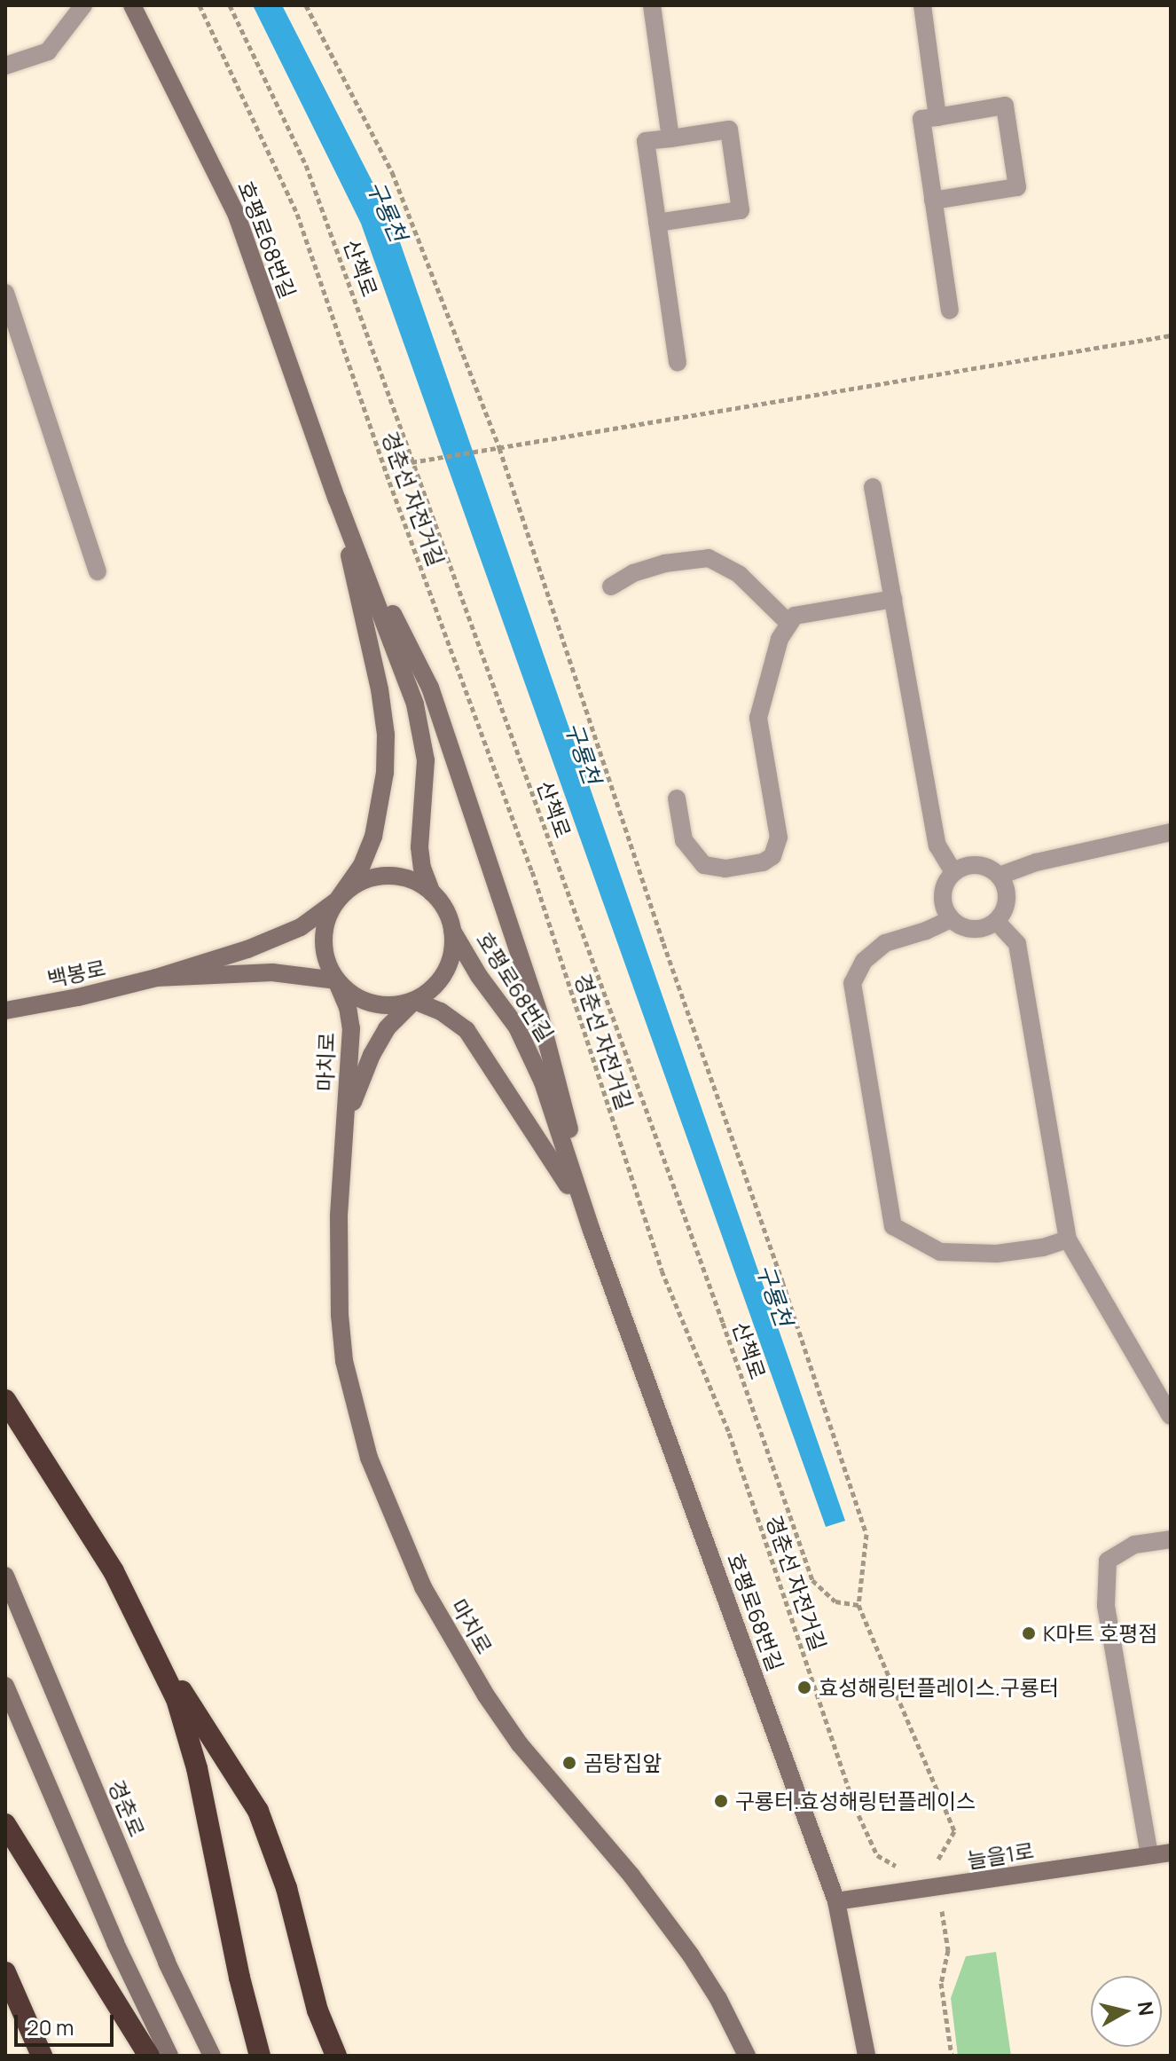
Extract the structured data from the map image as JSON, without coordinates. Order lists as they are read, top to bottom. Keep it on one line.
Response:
{"streets":{"street":["호평로68번길","백봉로","마치로","경춘로","늘을1로"],"path":["산책로","경춘선 자전거길"]},"crossings":[["호평로68번길","마치로"],["호평로68번길","늘을1로"]],"water":["구룡천"],"places":["K마트 호평점","효성해링턴플레이스.구룡터","곰탕집앞","구룡터.효성해링턴플레이스"],"scale_bar":"20 m","north":"right"}
